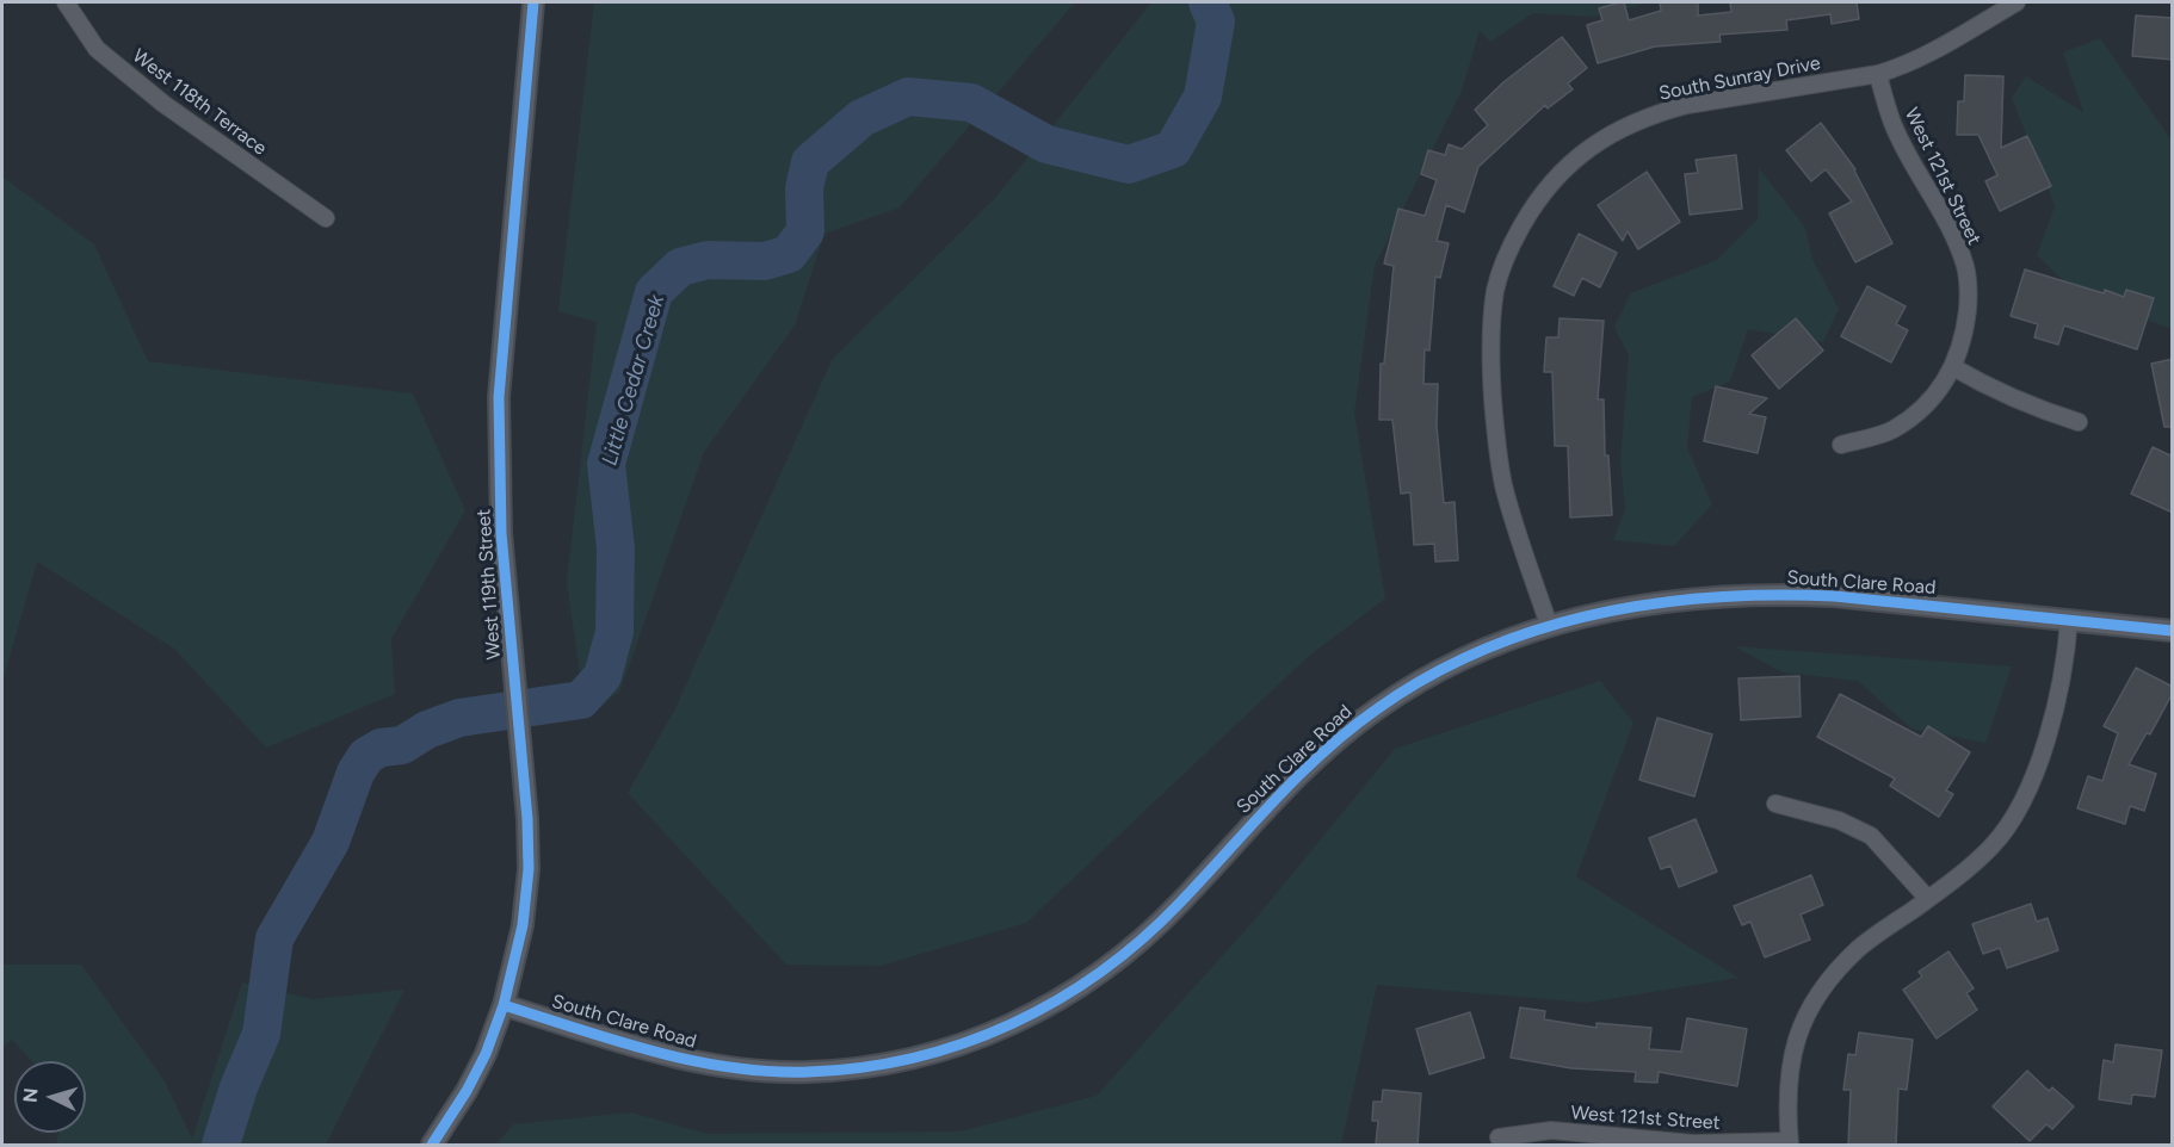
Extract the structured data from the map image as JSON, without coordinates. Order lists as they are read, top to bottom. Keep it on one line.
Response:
{"streets":{"street":["South Sunray Drive","West 118th Terrace","West 121st Street","South Clare Road","West 119th Street"]},"crossings":[["South Sunray Drive","West 121st Street"],["South Sunray Drive","South Clare Road"],["West 121st Street","South Clare Road"],["South Clare Road","West 119th Street"]],"water":["Little Cedar Creek"],"north":"left"}
